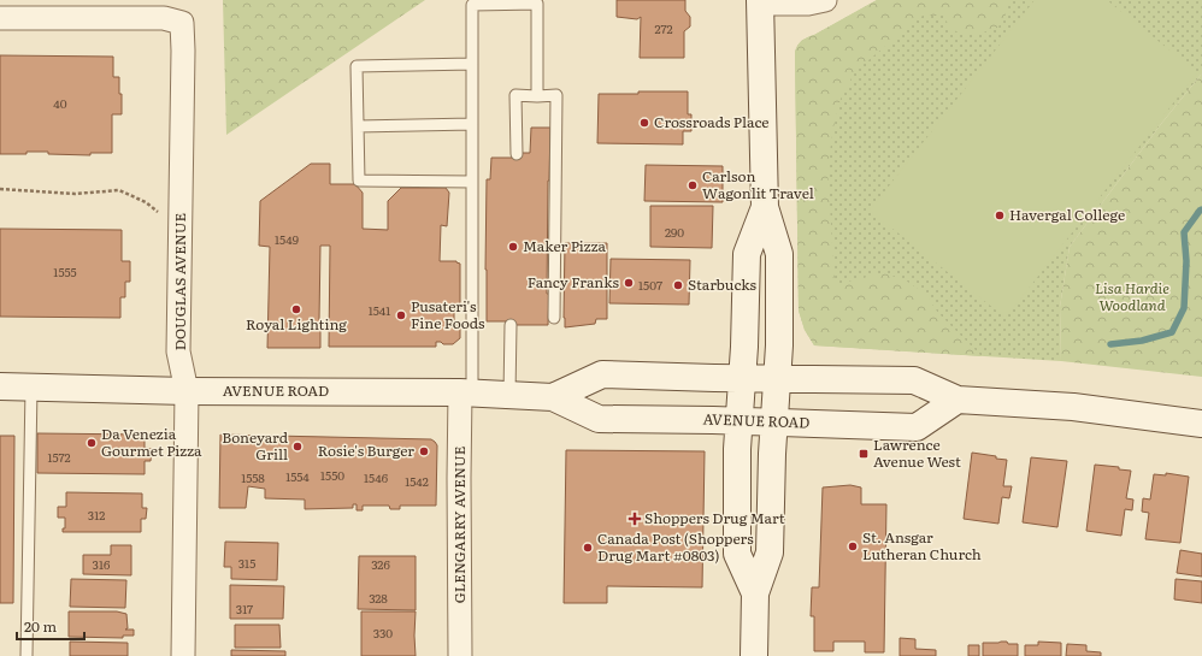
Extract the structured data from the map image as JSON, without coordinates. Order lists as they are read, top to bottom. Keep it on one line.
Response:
{"streets":{"main road":["AVENUE ROAD"],"street":["DOUGLAS AVENUE","GLENGARRY AVENUE"]},"crossings":[["DOUGLAS AVENUE","AVENUE ROAD"],["AVENUE ROAD","GLENGARRY AVENUE"]],"parks":["Lisa Hardie Woodland"],"places":{"other":["Crossroads Place","Carlson Wagonlit Travel","Havergal College","Maker Pizza","Fancy Franks","Starbucks","Royal Lighting","Pusateri's Fine Foods","Da Venezia Gourmet Pizza","Boneyard Grill","Rosie's Burger","St. Ansgar Lutheran Church","Canada Post (Shoppers Drug Mart #0803)"],"transit":["Lawrence Avenue West"],"health":["Shoppers Drug Mart"]},"house_numbers":["272","40","290","1549","1555","1507","1541","1572","1550","1554","1558","1546","1542","312","315","316","326","328","317","330"],"scale_bar":"20 m"}
